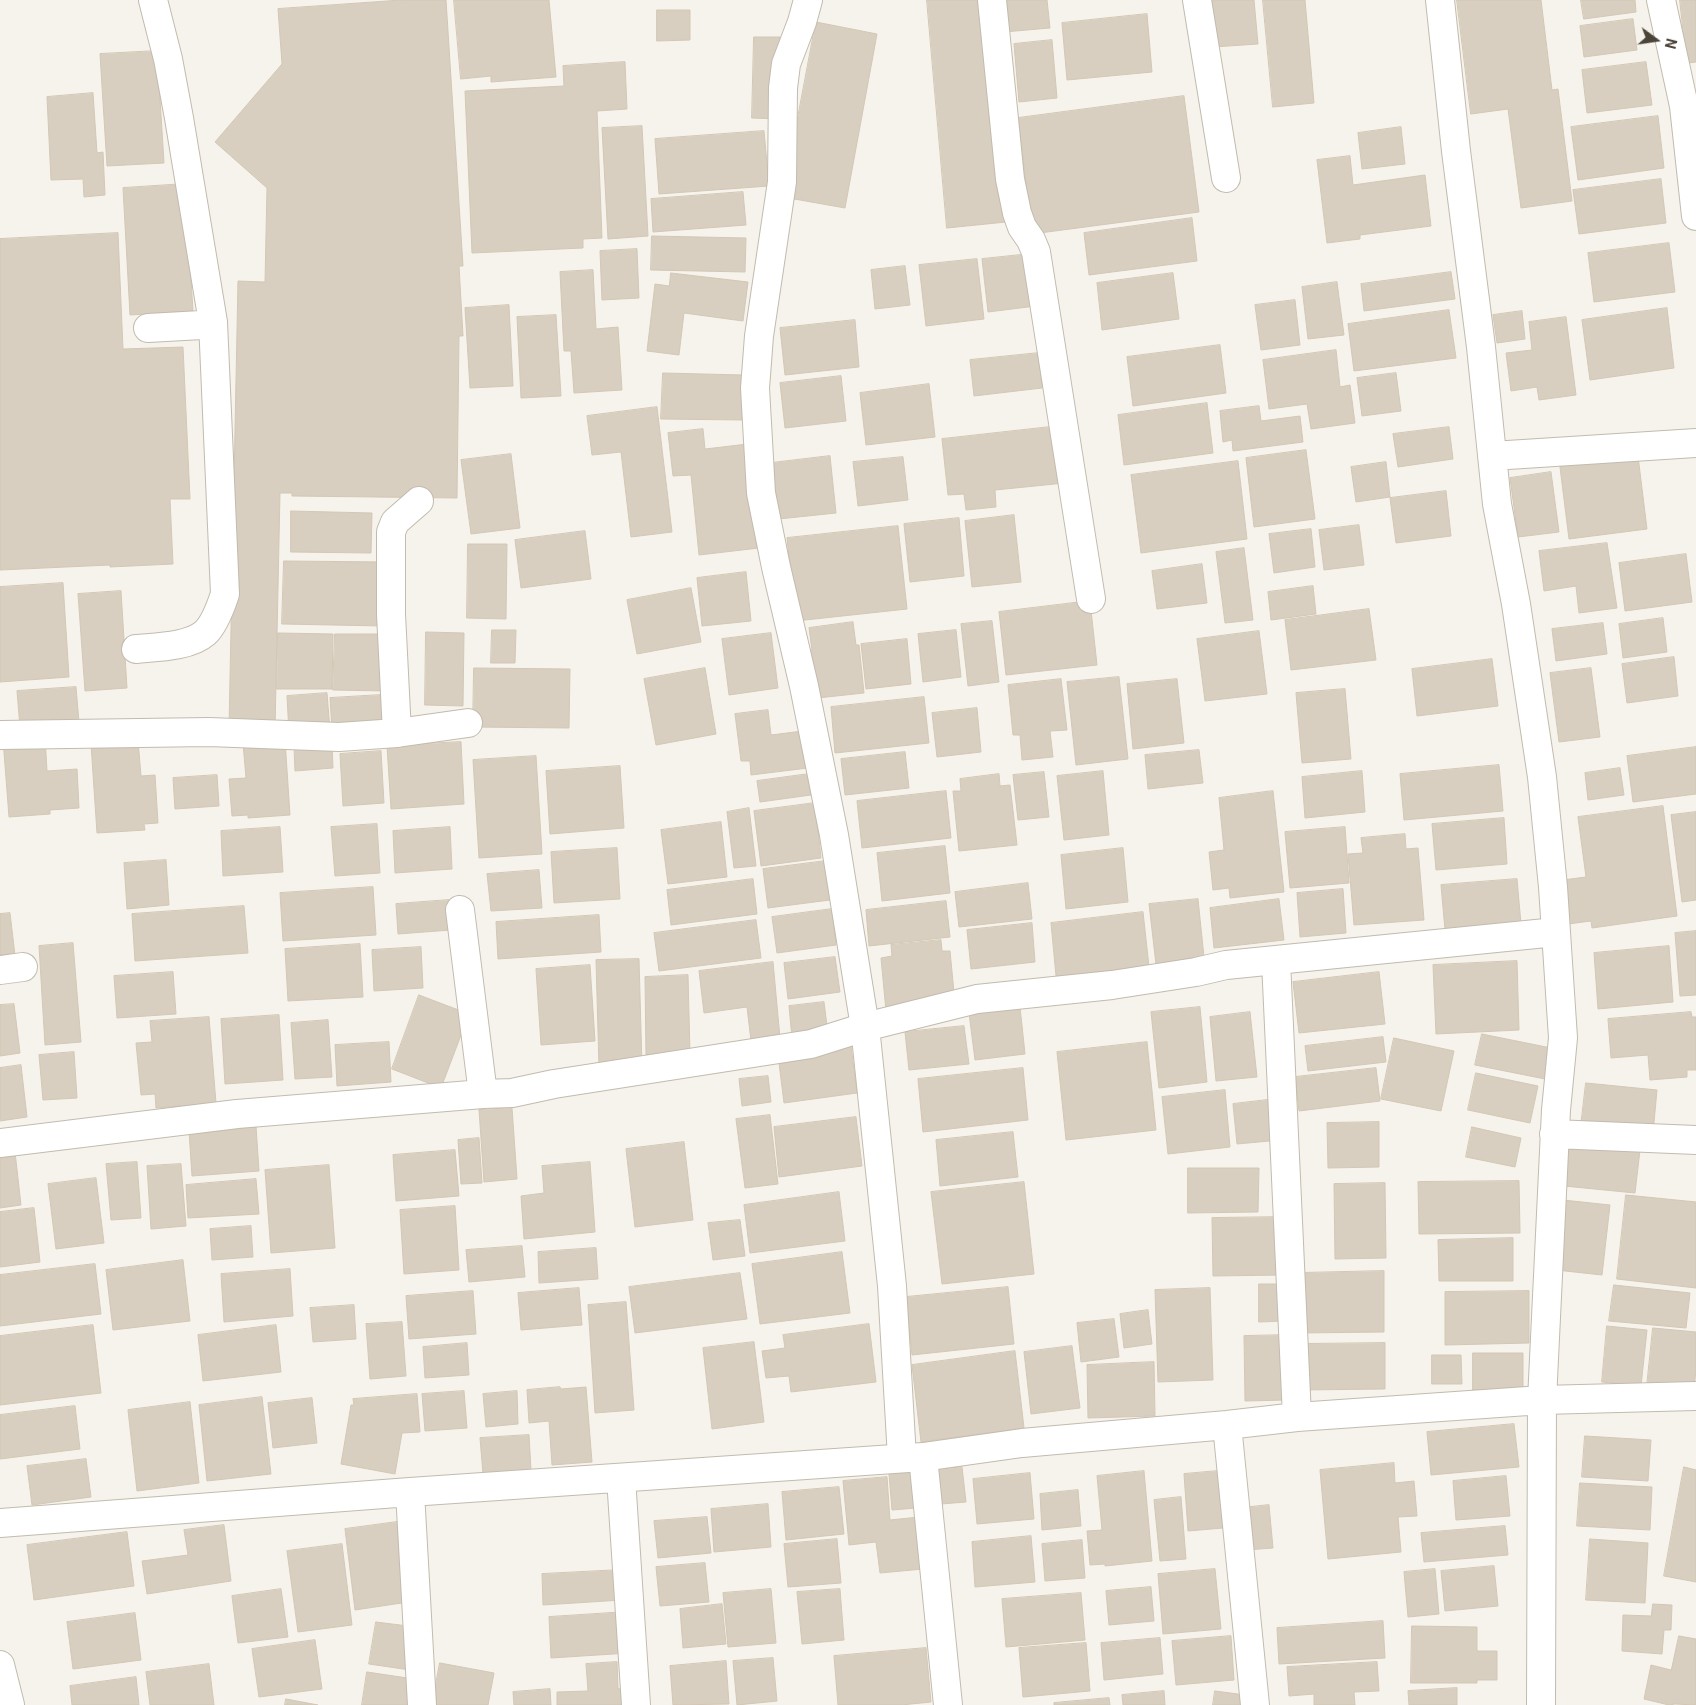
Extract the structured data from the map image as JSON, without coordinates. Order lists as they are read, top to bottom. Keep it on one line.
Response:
{"north":"right"}
